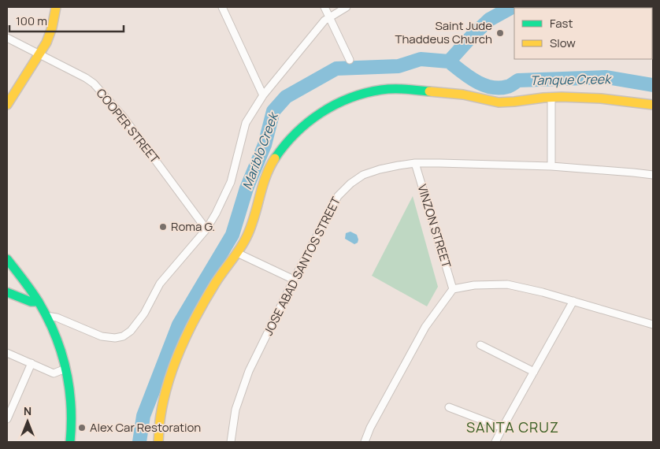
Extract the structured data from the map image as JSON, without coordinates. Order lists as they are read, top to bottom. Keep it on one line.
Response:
{"streets":{"street":["COOPER STREET","VINZON STREET","JOSE ABAD SANTOS STREET"]},"crossings":[["VINZON STREET","JOSE ABAD SANTOS STREET"]],"districts":["SANTA CRUZ"],"water":["Tanque Creek","Mariblo Creek"],"places":["Saint Jude Thaddeus Church","Roma G.","Alex Car Restoration"],"legend":["Fast","Slow"],"scale_bar":"100 m","north":"top"}
